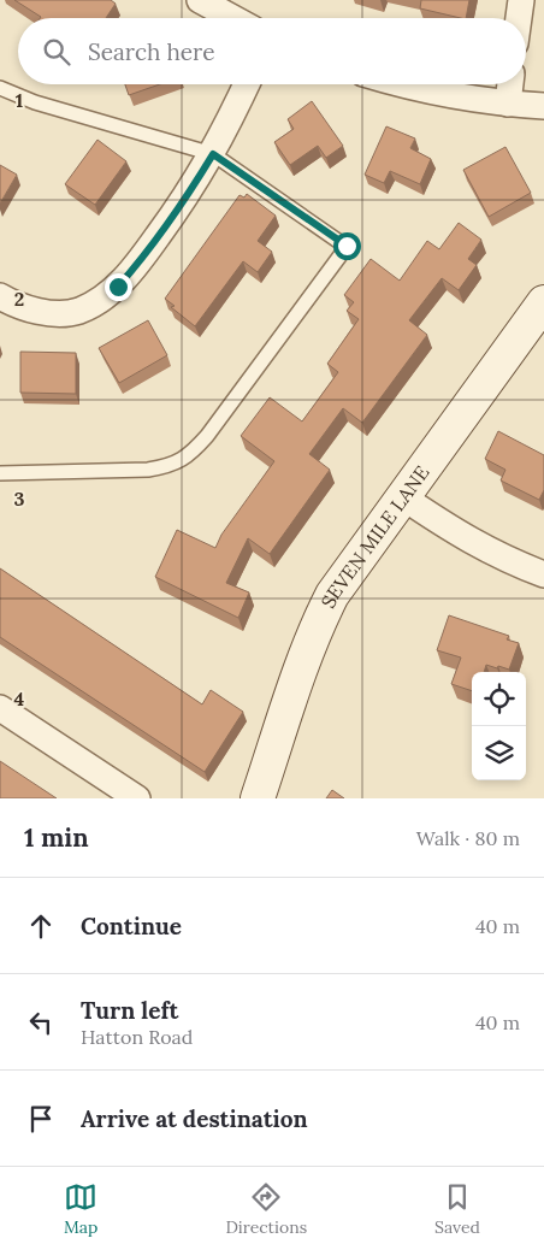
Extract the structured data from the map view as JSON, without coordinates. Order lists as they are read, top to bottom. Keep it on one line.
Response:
{"streets":{"street":["SEVEN MILE LANE"]},"page":{"search":"Search here","heading":["1 min","Walk · 80 m"],"list":[["Continue","40 m"],["Turn left","Hatton Road","40 m"],"Arrive at destination"],"nav":["Map","Directions","Saved"]},"grid":{"rows":["1","2","3","4"]}}
